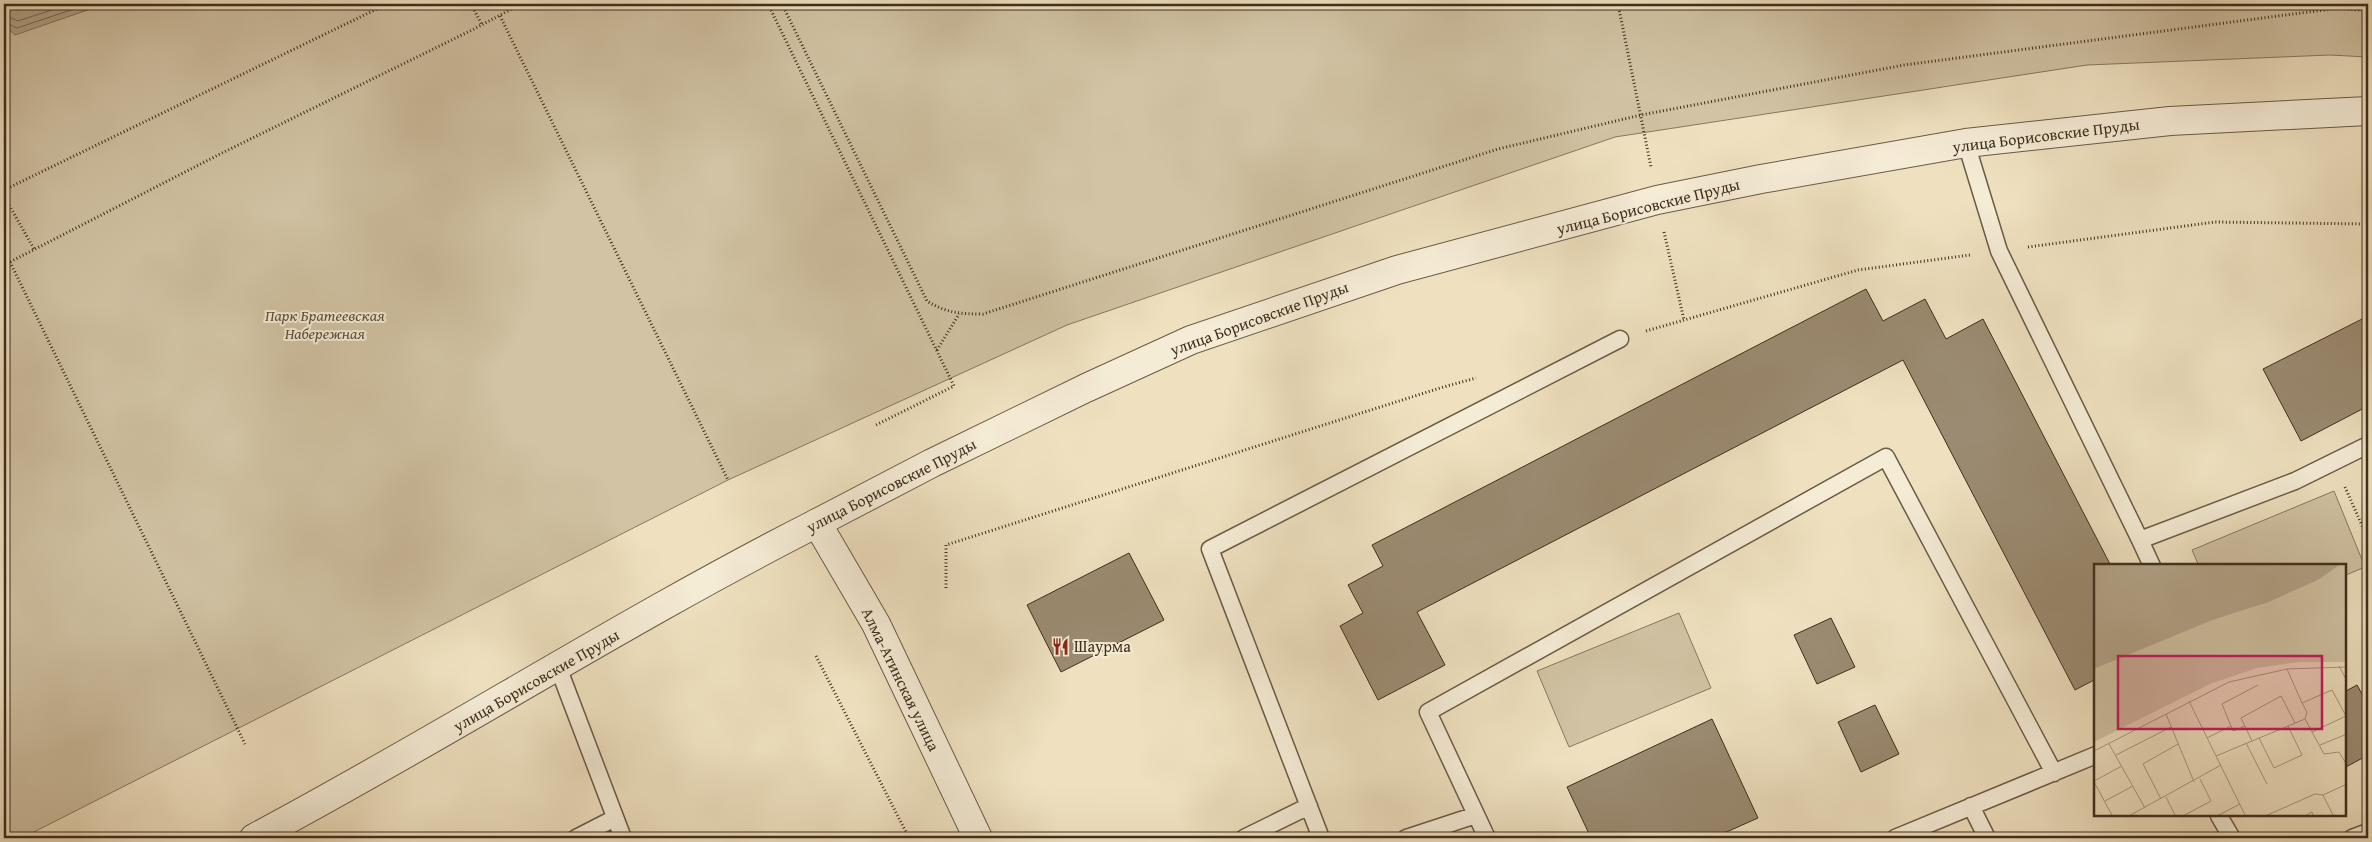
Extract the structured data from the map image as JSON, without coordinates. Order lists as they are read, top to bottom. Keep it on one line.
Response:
{"streets":{"street":["улица Борисовские Пруды","Алма-Атинская улица"]},"crossings":[["улица Борисовские Пруды","Алма-Атинская улица"]],"parks":["Парк Братеевская Набережная"],"places":{"restaurant":["Шаурма"]}}
